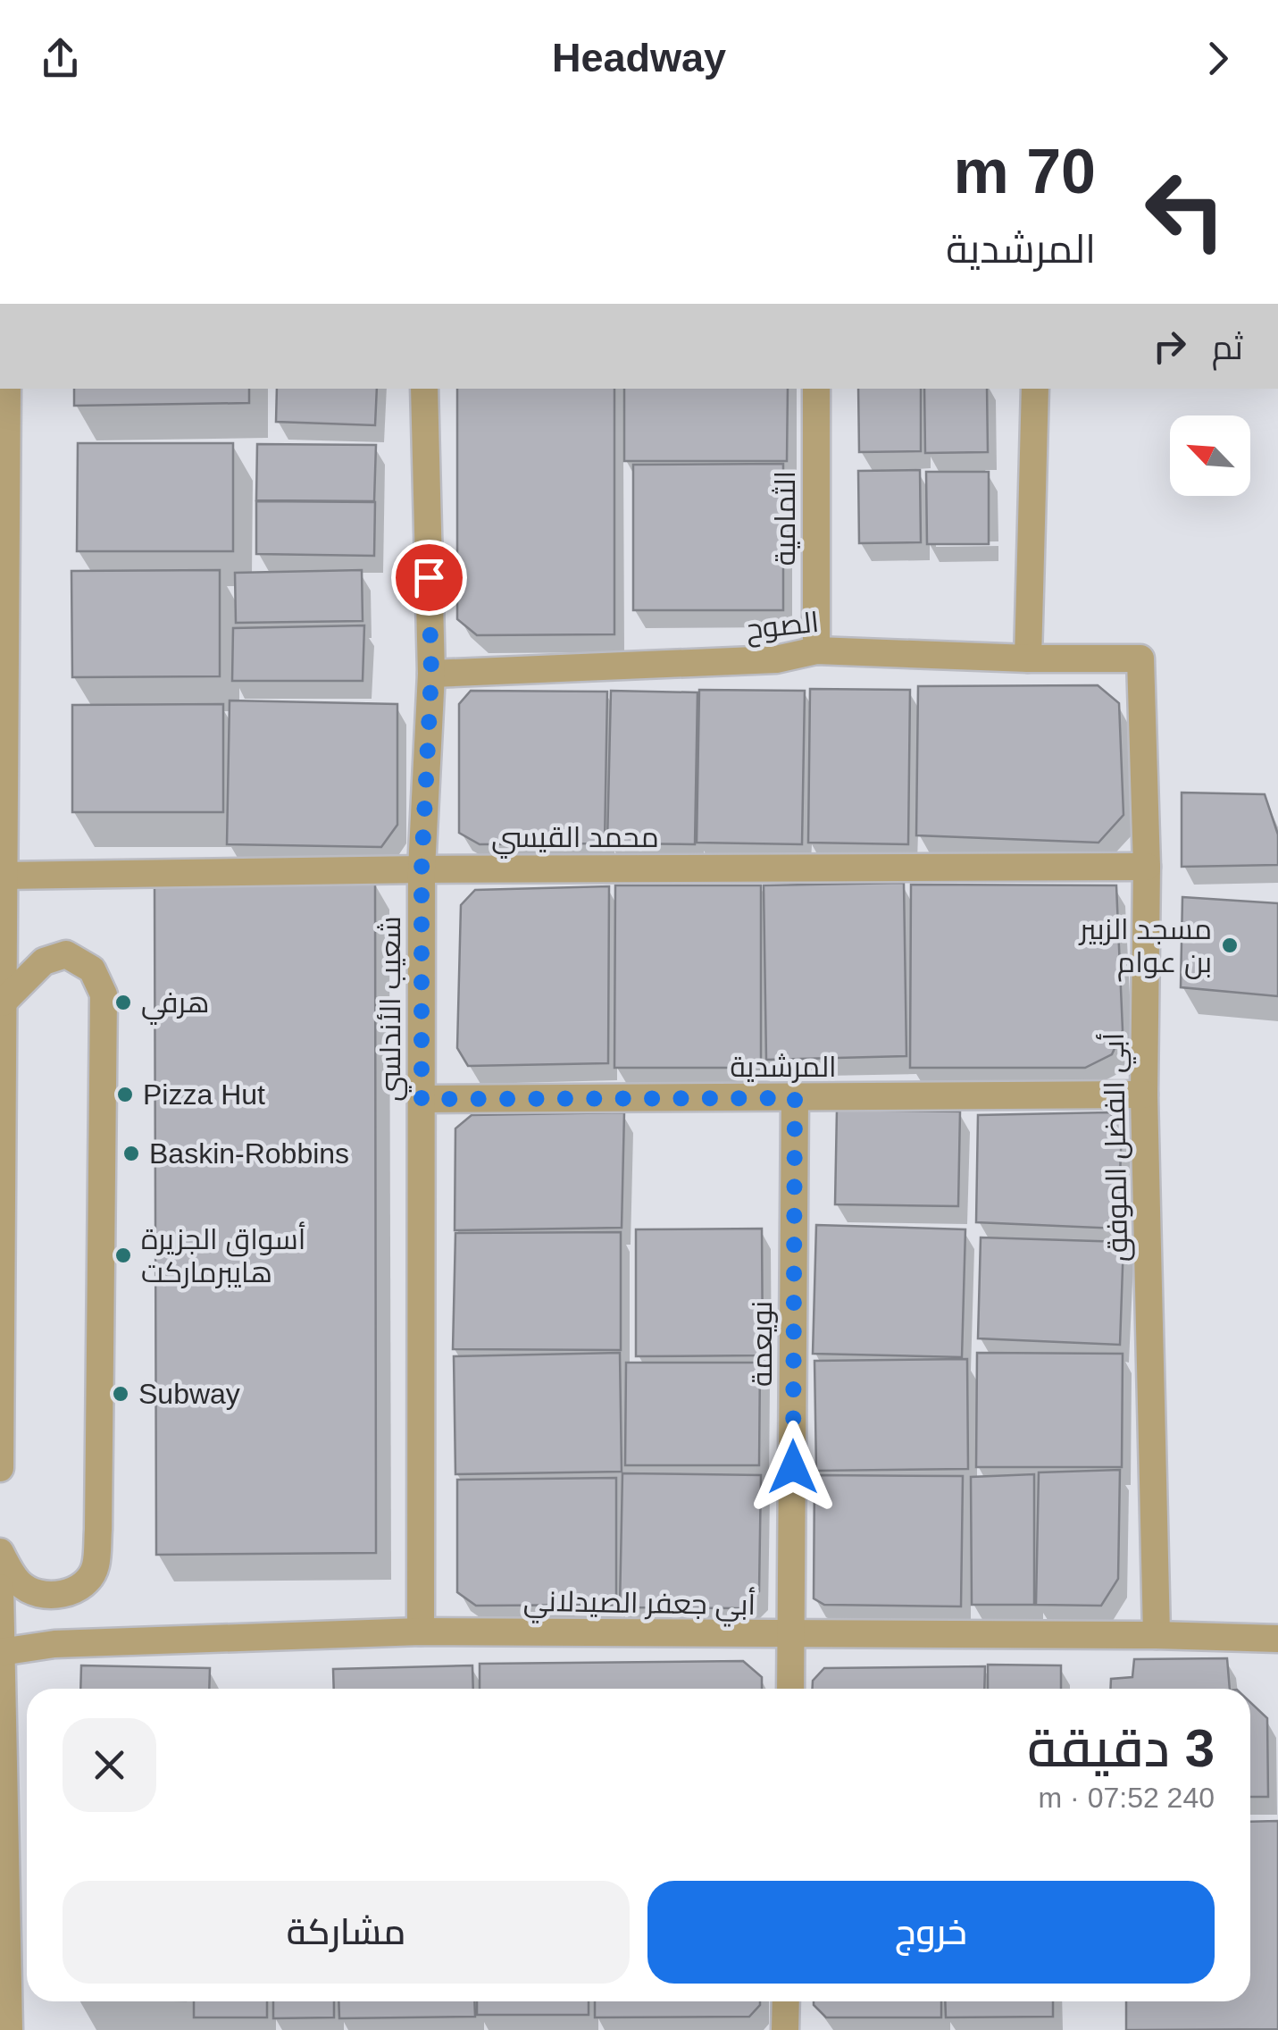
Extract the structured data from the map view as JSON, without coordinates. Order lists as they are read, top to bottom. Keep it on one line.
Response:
{"streets":{"street":["الثمامية","الصوح","محمد القيسي","شعيب الأندلسي","المرشدية","أبي الفضل الموفق","نويعمة","أبي جعفر الصيدلاني"]},"crossings":[["الثمامية","الصوح"],["الصوح","شعيب الأندلسي"],["الصوح","أبي الفضل الموفق"],["محمد القيسي","شعيب الأندلسي"],["محمد القيسي","أبي الفضل الموفق"],["شعيب الأندلسي","المرشدية"],["شعيب الأندلسي","أبي جعفر الصيدلاني"],["المرشدية","أبي الفضل الموفق"],["المرشدية","نويعمة"],["أبي الفضل الموفق","أبي جعفر الصيدلاني"],["نويعمة","أبي جعفر الصيدلاني"]],"places":["مسجد الزبير بن عوام","هرفي","Pizza Hut","Baskin-Robbins","أسواق الجزيرة هايبرماركت","Subway"],"north":"top left","page":{"header":"Headway","turn":["70 m","المرشدية"],"then":"ثم","heading":["3 دقيقة","240 m · 07:52"],"buttons":["خروج","مشاركة"]}}
